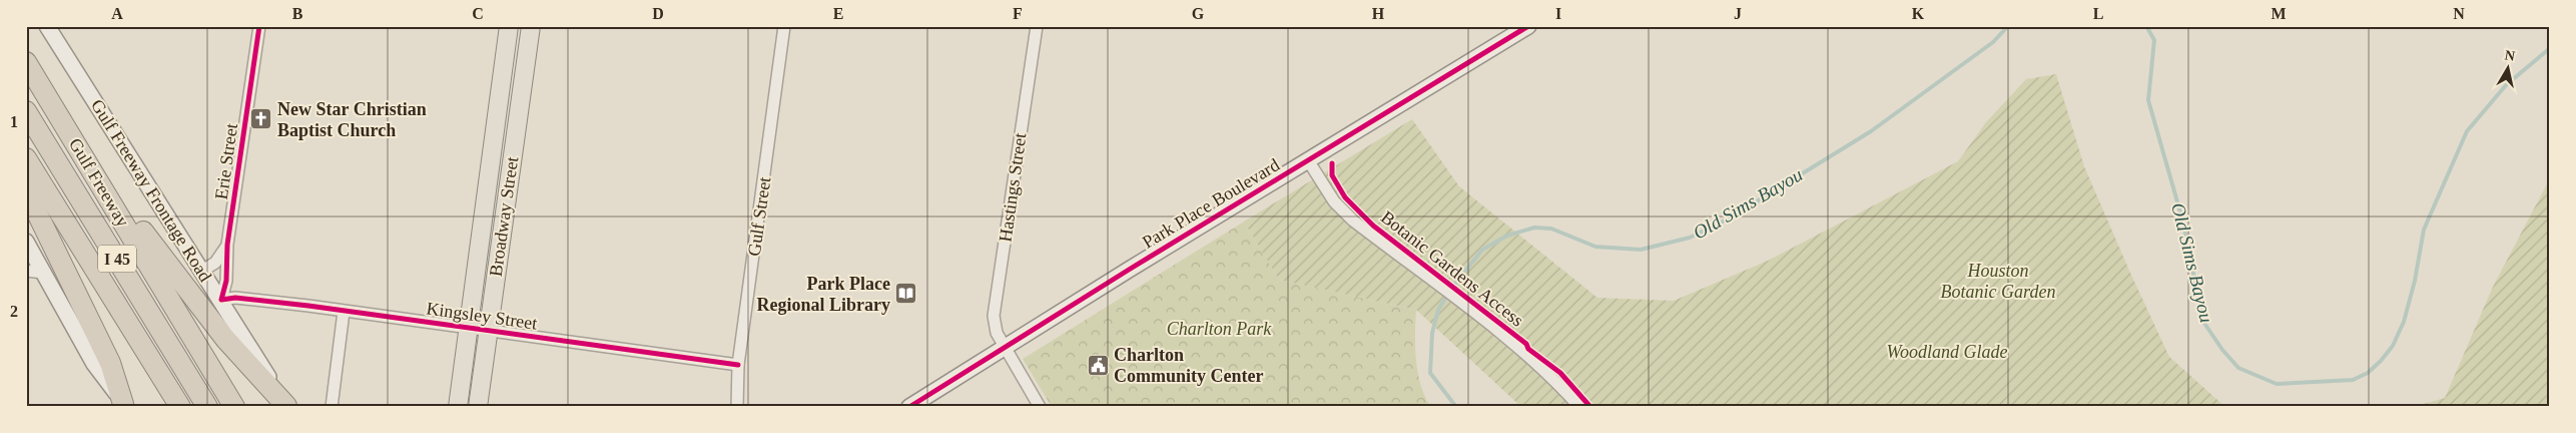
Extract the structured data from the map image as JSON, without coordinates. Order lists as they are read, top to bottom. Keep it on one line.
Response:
{"streets":{"highway":["Gulf Freeway","I 45"],"main road":["Broadway Street"],"street":["Erie Street","Hastings Street","Gulf Freeway Frontage Road","Park Place Boulevard","Gulf Street","Kingsley Street"],"cycle path":["Botanic Gardens Access"]},"crossings":[["Erie Street","Gulf Freeway Frontage Road"],["Erie Street","Kingsley Street"],["Hastings Street","Park Place Boulevard"],["Gulf Freeway Frontage Road","Kingsley Street"],["Broadway Street","Kingsley Street"],["Gulf Street","Kingsley Street"]],"water":["Old Sims Bayou"],"parks":["Houston Botanic Garden","Charlton Park","Woodland Glade"],"places":{"church":["New Star Christian Baptist Church"],"library":["Park Place Regional Library"],"public building":["Charlton Community Center"]},"north":"top","grid":{"columns":["A","B","C","D","E","F","G","H","I","J","K","L","M","N"],"rows":["1","2"]}}
